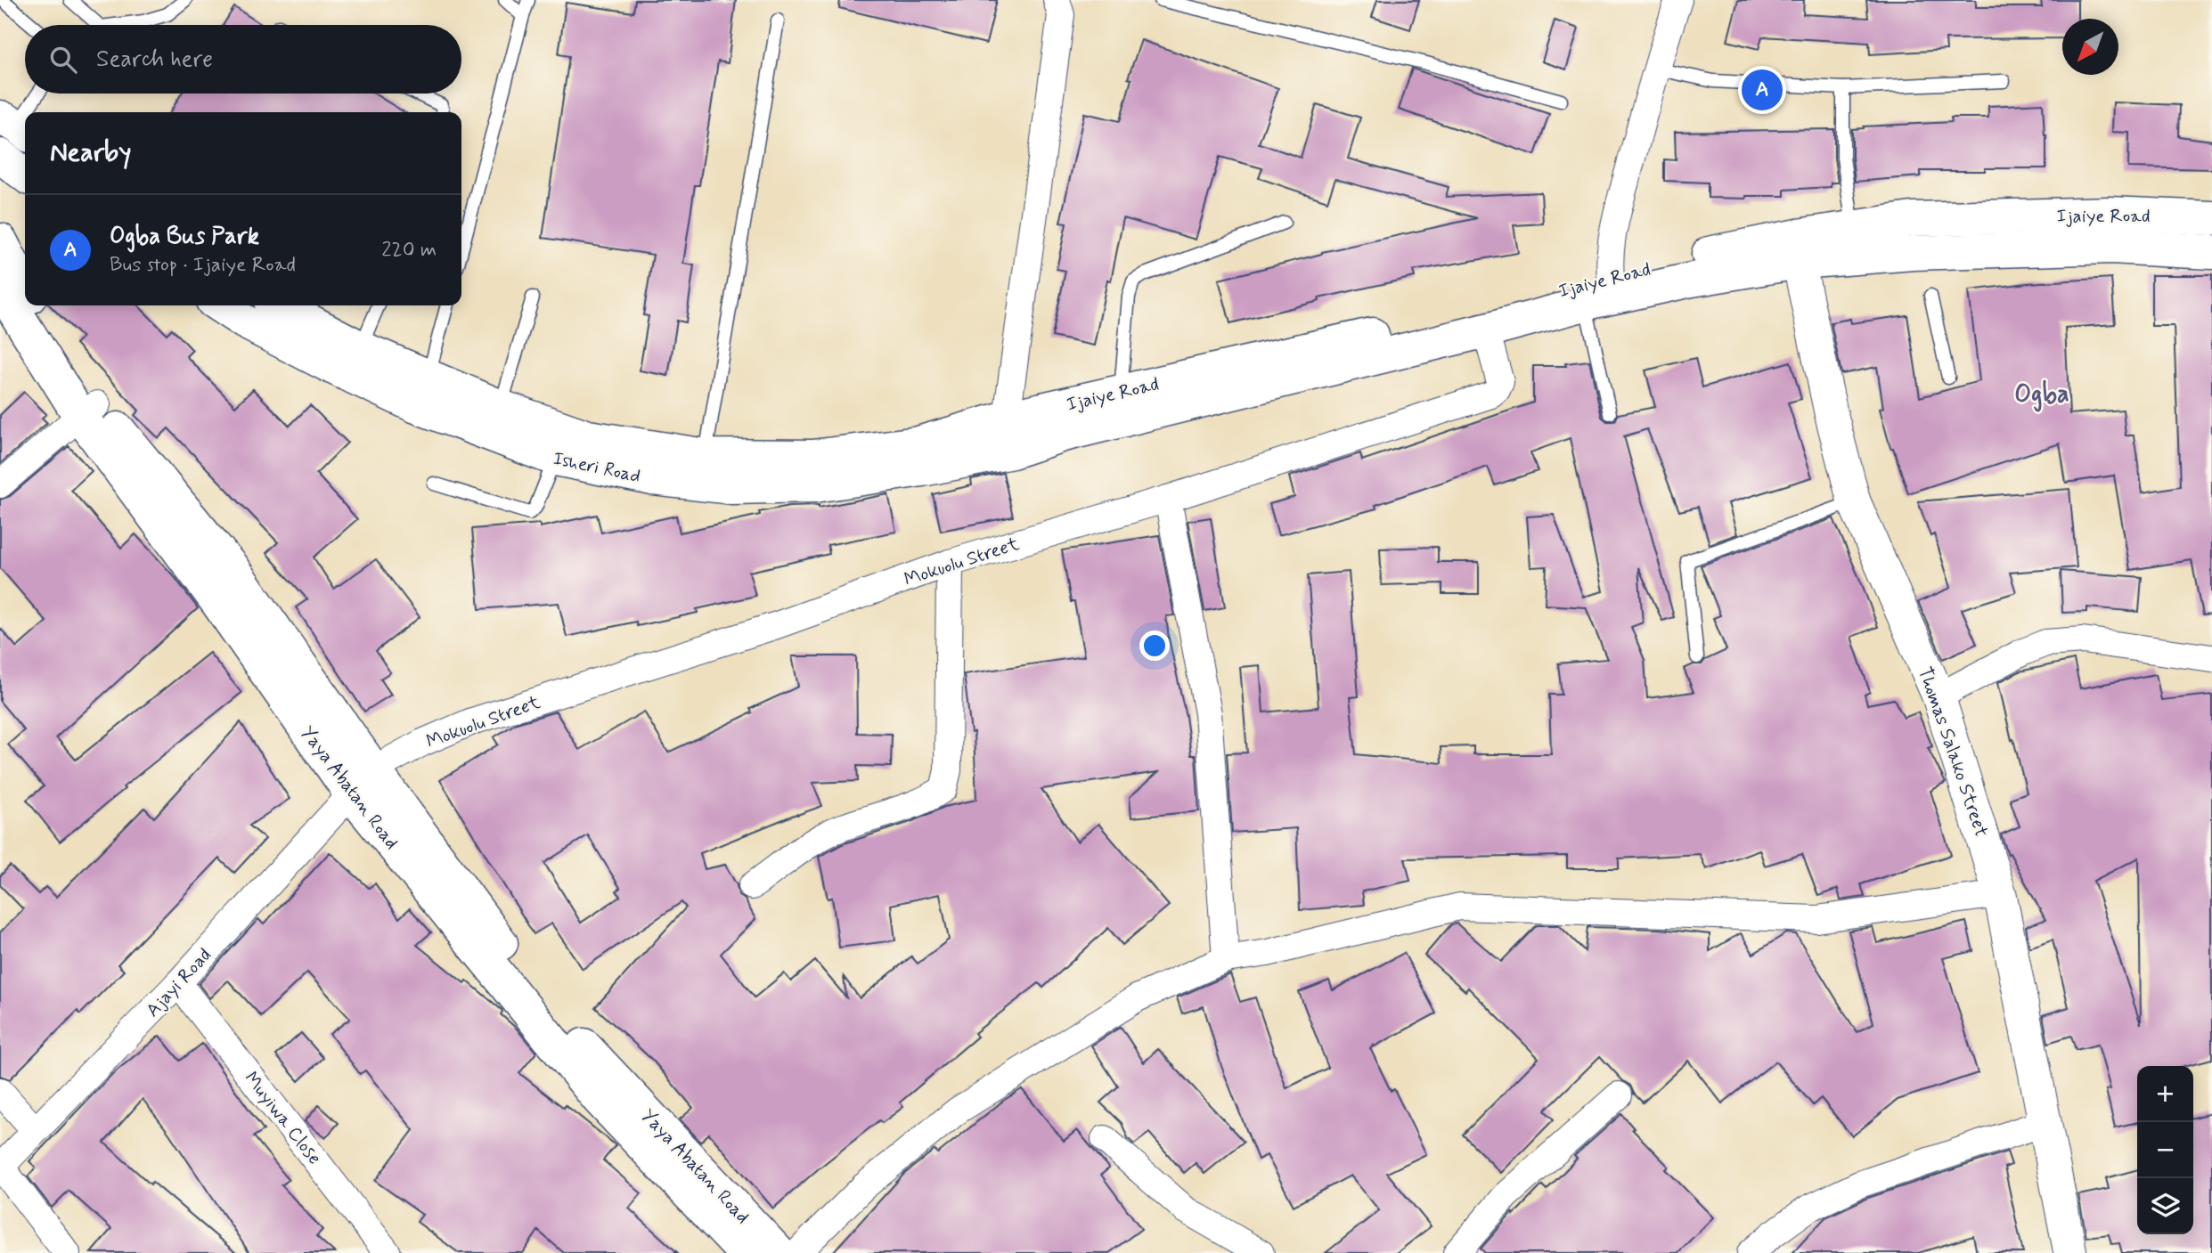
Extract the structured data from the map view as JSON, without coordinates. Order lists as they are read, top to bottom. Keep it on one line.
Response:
{"streets":{"main road":["Ijaiye Road","Isheri Road","Yaya Abatan Road"],"street":["Mokuolu Street","Thomas Salako Street","Ajayi Road","Muyiwa Close"]},"crossings":[["Ijaiye Road","Isheri Road"],["Ijaiye Road","Mokuolu Street"],["Ijaiye Road","Thomas Salako Street"],["Mokuolu Street","Yaya Abatan Road"],["Mokuolu Street","Ajayi Road"],["Yaya Abatan Road","Ajayi Road"],["Ajayi Road","Muyiwa Close"]],"districts":["Ogba"],"north":"bottom left","page":{"search":"Search here","pins":"A","heading":"Nearby","list":[{"mark":"A","name":"Ogba Bus Park","note":"Bus stop · Ijaiye Road","value":"220 m"}],"map_buttons":["+","−"]}}
